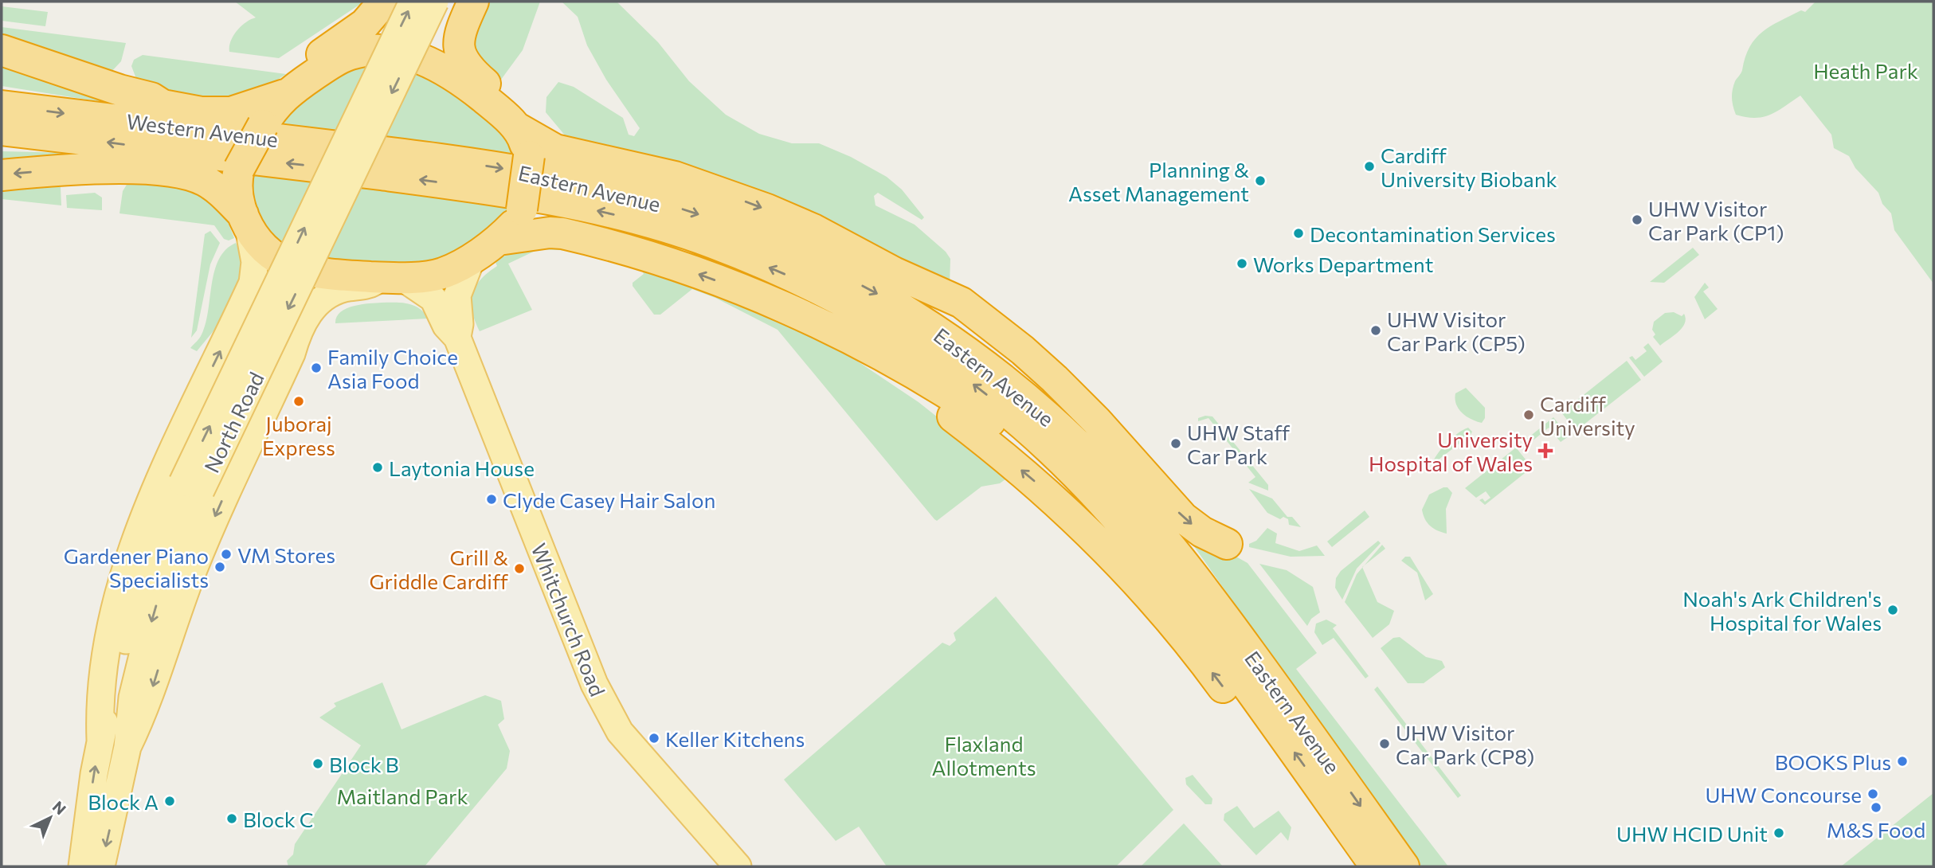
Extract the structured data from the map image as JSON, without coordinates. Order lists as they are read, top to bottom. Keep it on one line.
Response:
{"streets":{"highway":["Western Avenue","Eastern Avenue"],"main road":["North Road","Whitchurch Road"]},"crossings":[["Western Avenue","Eastern Avenue"]],"parks":["Heath Park","Flaxland Allotments","Maitland Park"],"places":{"other":["Cardiff University Biobank","Planning & Asset Management","UHW Visitor Car Park (CP1)","Decontamination Services","Works Department","UHW Visitor Car Park (CP5)","Family Choice Asia Food","Juboraj Express","Cardiff University","UHW Staff Car Park","Laytonia House","Clyde Casey Hair Salon","VM Stores","Gardener Piano Specialists","Grill & Griddle Cardiff","Noah's Ark Children's Hospital for Wales","Keller Kitchens","UHW Visitor Car Park (CP8)","BOOKS Plus","Block B","UHW Concourse","Block A","M&S Food","Block C","UHW HCID Unit"],"health":["University Hospital of Wales"]},"north":"top right"}
